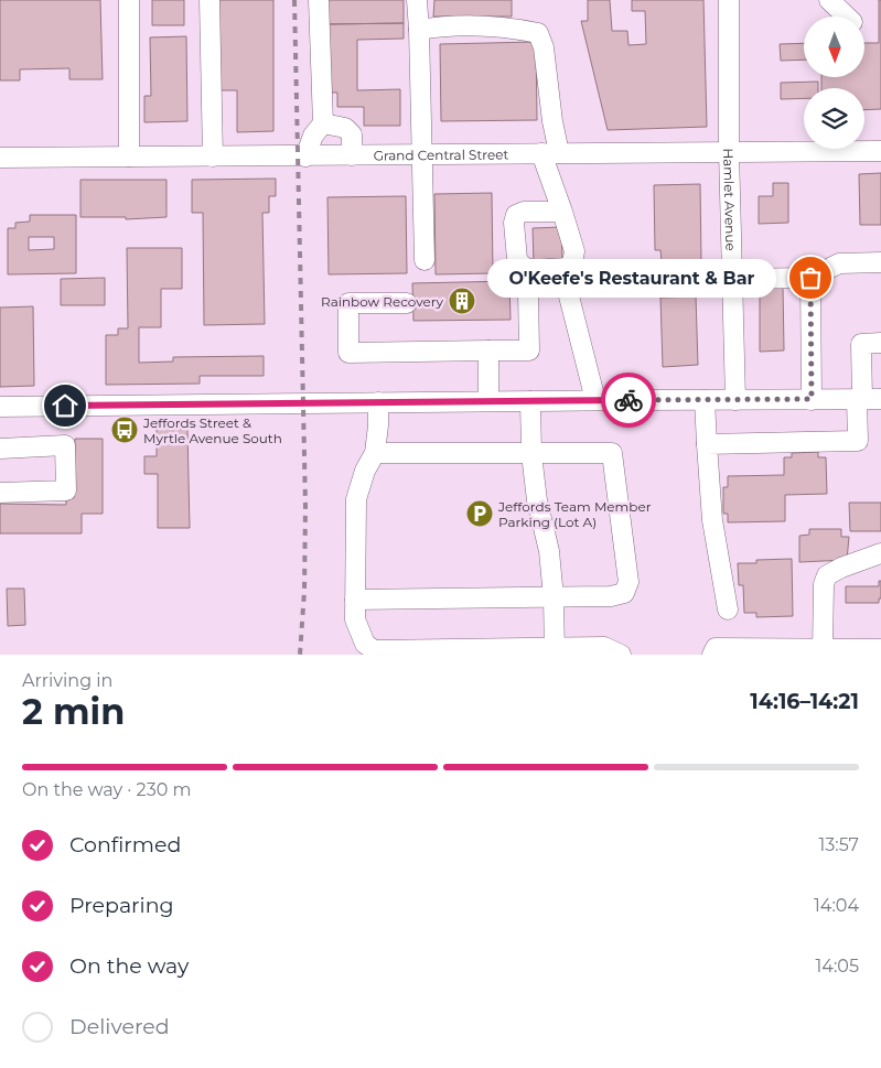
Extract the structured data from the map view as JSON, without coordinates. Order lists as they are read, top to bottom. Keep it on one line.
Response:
{"streets":{"street":["Grand Central Street","Hamlet Avenue"]},"crossings":[["Grand Central Street","Hamlet Avenue"]],"places":{"other":["O'Keefe's Restaurant & Bar"],"building":["Rainbow Recovery"],"bus stop":["Jeffords Street & Myrtle Avenue South"],"parking":["Jeffords Team Member Parking (Lot A)"]},"north":"bottom","page":{"bubble":"O'Keefe's Restaurant & Bar","heading":["2 min","Arriving in","14:16–14:21"],"bar":"On the way · 230 m","list":[["Confirmed","13:57"],["Preparing","14:04"],["On the way","14:05"],"Delivered"]}}
